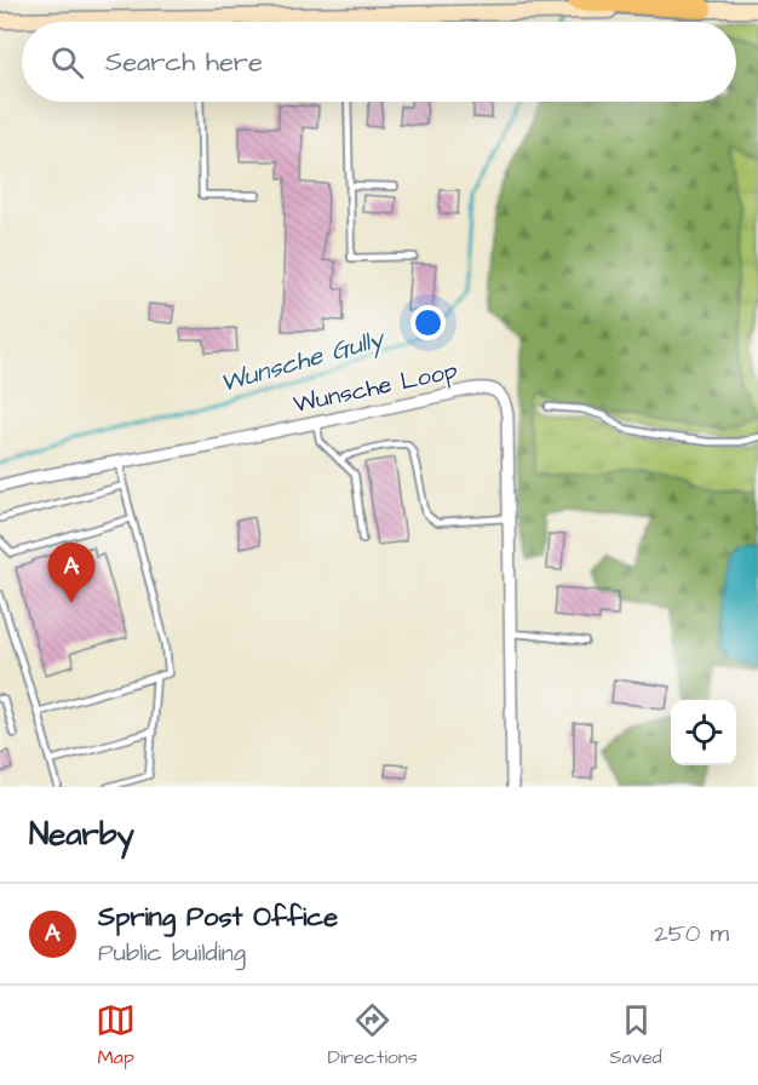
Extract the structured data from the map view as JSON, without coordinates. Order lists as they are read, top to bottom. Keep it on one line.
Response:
{"streets":{"street":["Wunsche Loop"]},"water":["Wunsche Gully"],"page":{"search":"Search here","pins":"A","heading":"Nearby","list":[{"mark":"A","name":"Spring Post Office","note":"Public building","value":"250 m"}],"nav":["Map","Directions","Saved"]}}
